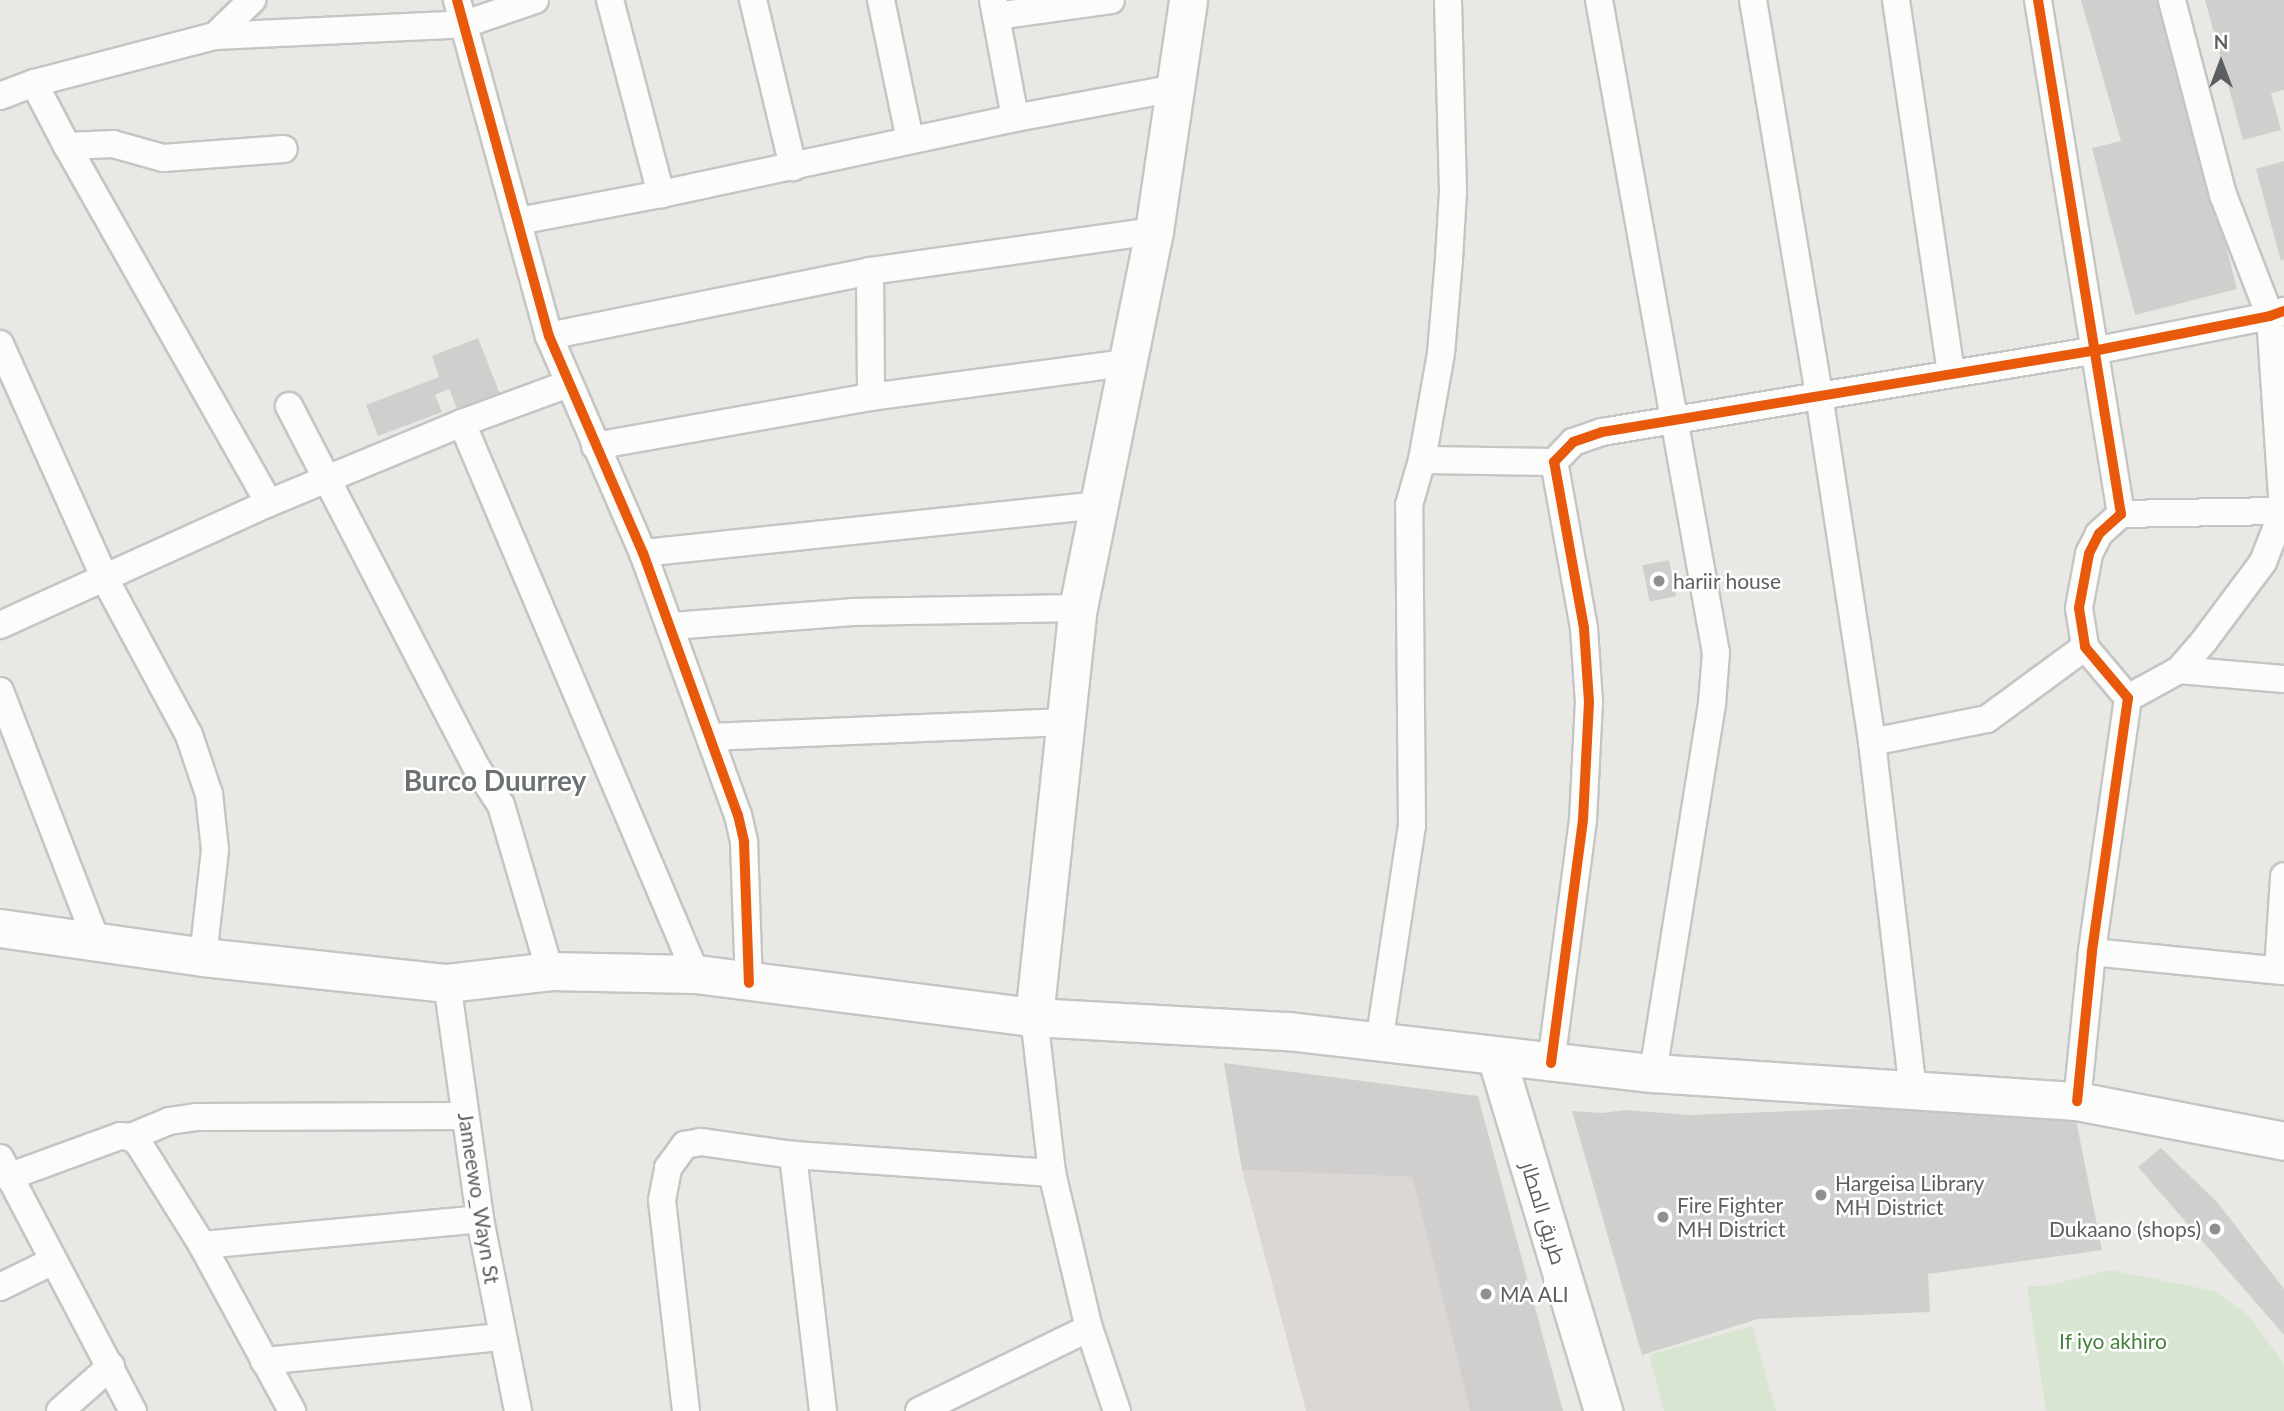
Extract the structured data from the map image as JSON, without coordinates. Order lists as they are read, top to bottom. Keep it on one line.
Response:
{"streets":{"main road":["طريق المطار"],"street":["Jameewo_Wayn St"]},"districts":["Burco Duurrey"],"parks":["If iyo akhiro"],"places":["hariir house","Hargeisa Library MH District","Fire Fighter MH District","Dukaano (shops)","MA ALI"],"north":"top"}
